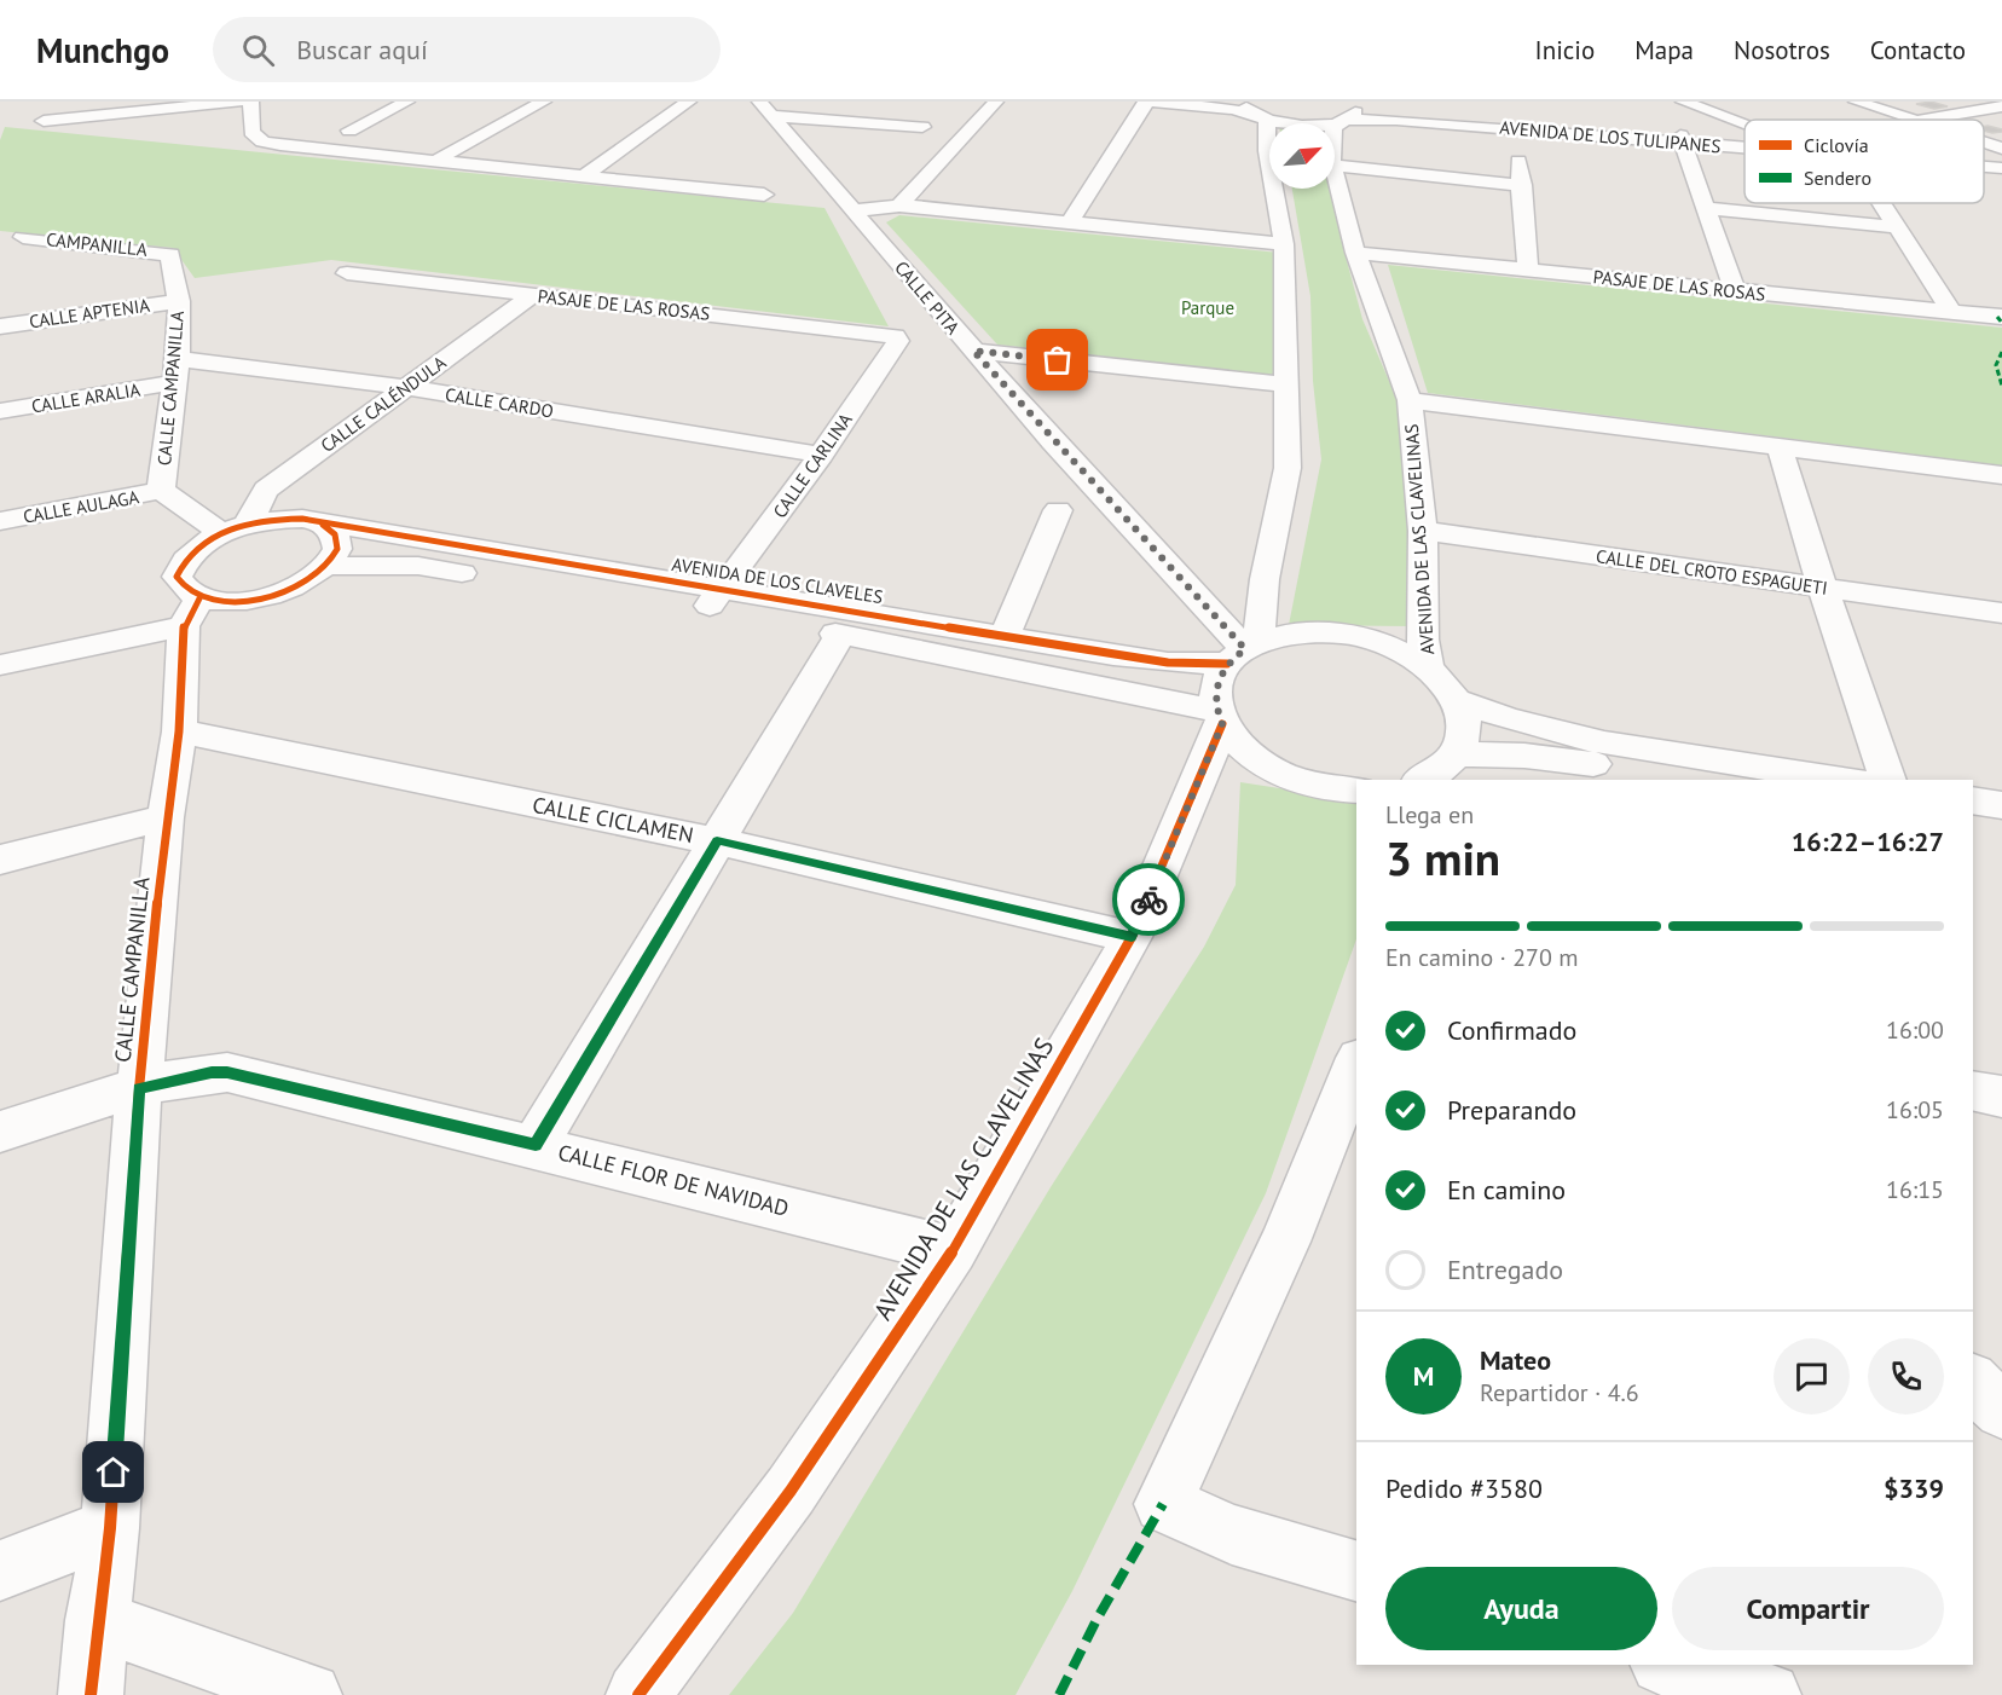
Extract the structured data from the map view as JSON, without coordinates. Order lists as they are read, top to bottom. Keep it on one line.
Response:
{"streets":{"street":["AVENIDA DE LOS TULIPANES","CAMPANILLA","PASAJE DE LAS ROSAS","CALLE PITA","CALLE APTENIA","CALLE CAMPANILLA","CALLE ARALIA","CALLE CARDO","CALLE CALÉNDULA","CALLE CARLINA","CALLE AULAGA","AVENIDA DE LAS CLAVELINAS","CALLE DEL CROTO ESPAGUETI","AVENIDA DE LOS CLAVELES","CALLE CICLAMEN","CALLE FLOR DE NAVIDAD"]},"crossings":[["CAMPANILLA","CALLE CAMPANILLA"],["PASAJE DE LAS ROSAS","CALLE CALÉNDULA"],["PASAJE DE LAS ROSAS","CALLE CARLINA"],["PASAJE DE LAS ROSAS","AVENIDA DE LAS CLAVELINAS"],["CALLE PITA","AVENIDA DE LAS CLAVELINAS"],["CALLE PITA","AVENIDA DE LOS CLAVELES"],["CALLE APTENIA","CALLE CAMPANILLA"],["CALLE CAMPANILLA","CALLE ARALIA"],["CALLE CAMPANILLA","CALLE CARDO"],["CALLE CAMPANILLA","CALLE CALÉNDULA"],["CALLE CAMPANILLA","CALLE AULAGA"],["CALLE CAMPANILLA","AVENIDA DE LOS CLAVELES"],["CALLE CAMPANILLA","CALLE CICLAMEN"],["CALLE CAMPANILLA","CALLE FLOR DE NAVIDAD"],["CALLE CARDO","CALLE CALÉNDULA"],["CALLE CARDO","CALLE CARLINA"],["CALLE CALÉNDULA","AVENIDA DE LOS CLAVELES"],["CALLE CARLINA","AVENIDA DE LOS CLAVELES"],["AVENIDA DE LAS CLAVELINAS","CALLE DEL CROTO ESPAGUETI"],["AVENIDA DE LAS CLAVELINAS","AVENIDA DE LOS CLAVELES"],["AVENIDA DE LAS CLAVELINAS","CALLE CICLAMEN"],["AVENIDA DE LAS CLAVELINAS","CALLE FLOR DE NAVIDAD"]],"parks":["Parque"],"legend":["Ciclovía","Sendero"],"north":"top right","page":{"header":"Munchgo","search":"Buscar aquí","nav":["Inicio","Mapa","Nosotros","Contacto"],"heading":["3 min","Llega en","16:22–16:27"],"panel":["Mateo","Repartidor · 4.6","Pedido #3580","$339"],"bar":"En camino · 270 m","list":[["Confirmado","16:00"],["Preparando","16:05"],["En camino","16:15"],"Entregado"],"round":"M","buttons":["Ayuda","Compartir"]}}
